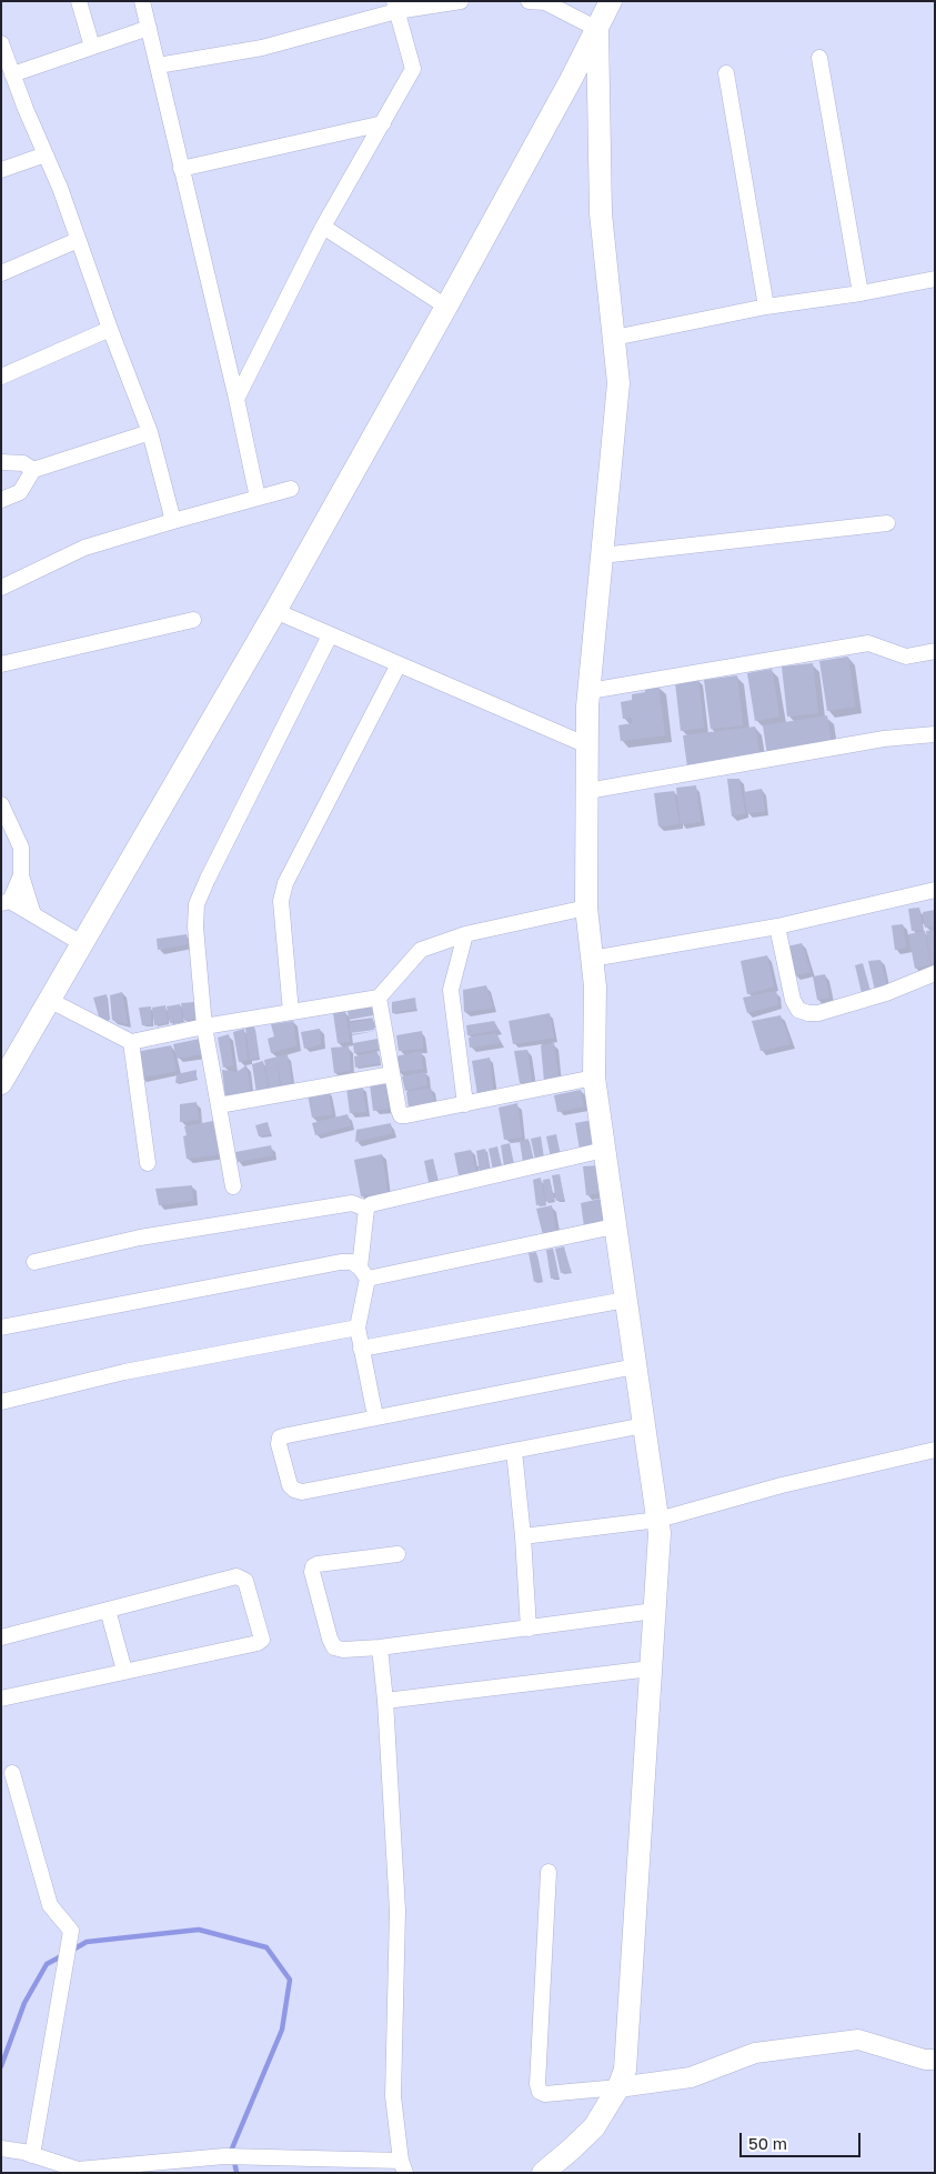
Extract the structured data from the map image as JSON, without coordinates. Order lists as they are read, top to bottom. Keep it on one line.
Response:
{"scale_bar":"50 m"}
